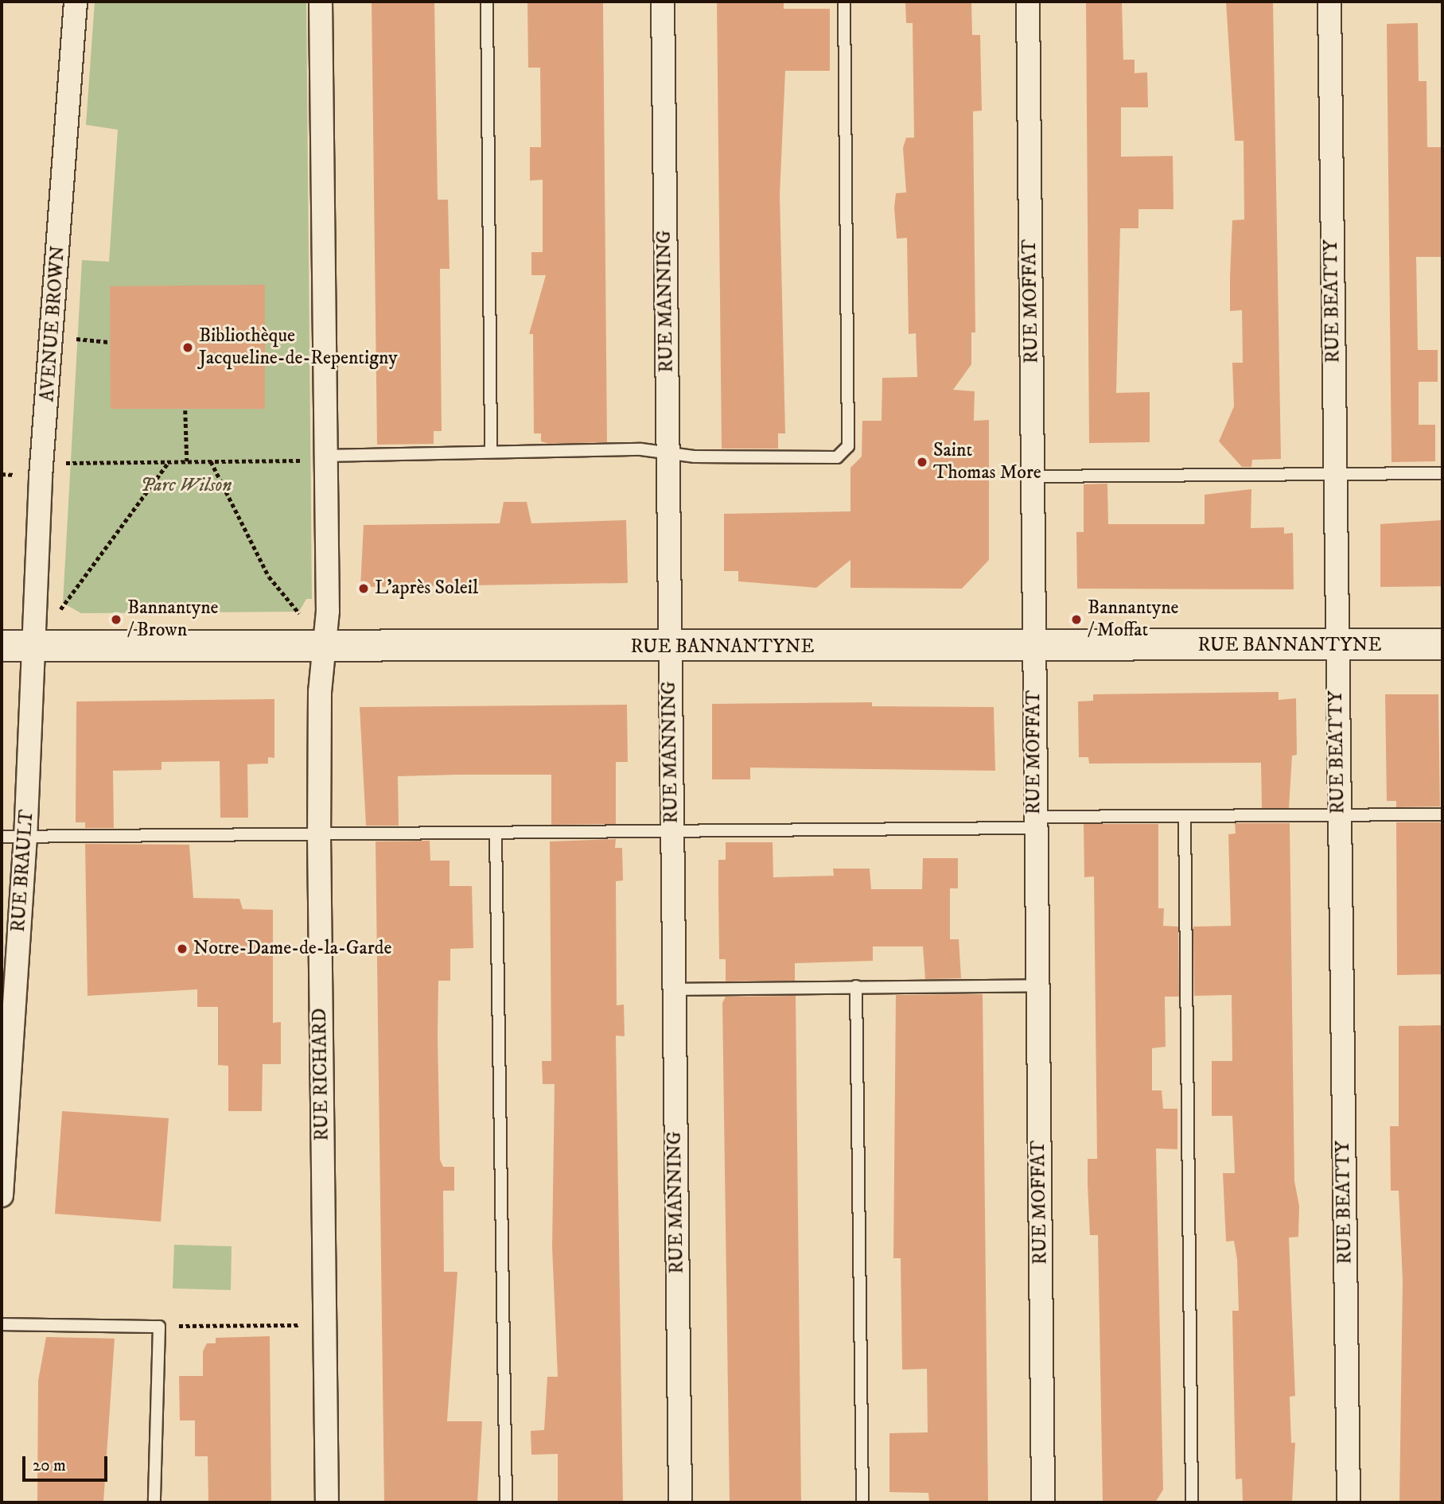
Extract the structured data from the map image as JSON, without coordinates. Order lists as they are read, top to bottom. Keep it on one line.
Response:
{"streets":{"street":["RUE MANNING","RUE MOFFAT","RUE BEATTY","AVENUE BROWN","RUE BANNANTYNE","RUE BRAULT","RUE RICHARD"]},"crossings":[["RUE MANNING","RUE BANNANTYNE"],["RUE MOFFAT","RUE BANNANTYNE"],["RUE BEATTY","RUE BANNANTYNE"],["AVENUE BROWN","RUE BANNANTYNE"],["AVENUE BROWN","RUE BRAULT"],["RUE BANNANTYNE","RUE BRAULT"],["RUE BANNANTYNE","RUE RICHARD"]],"parks":["Parc Wilson"],"places":["Bibliothèque Jacqueline-de-Repentigny","Saint Thomas More","L'après Soleil","Bannantyne / Brown","Bannantyne / Moffat","Notre-Dame-de-la-Garde"],"scale_bar":"20 m"}
